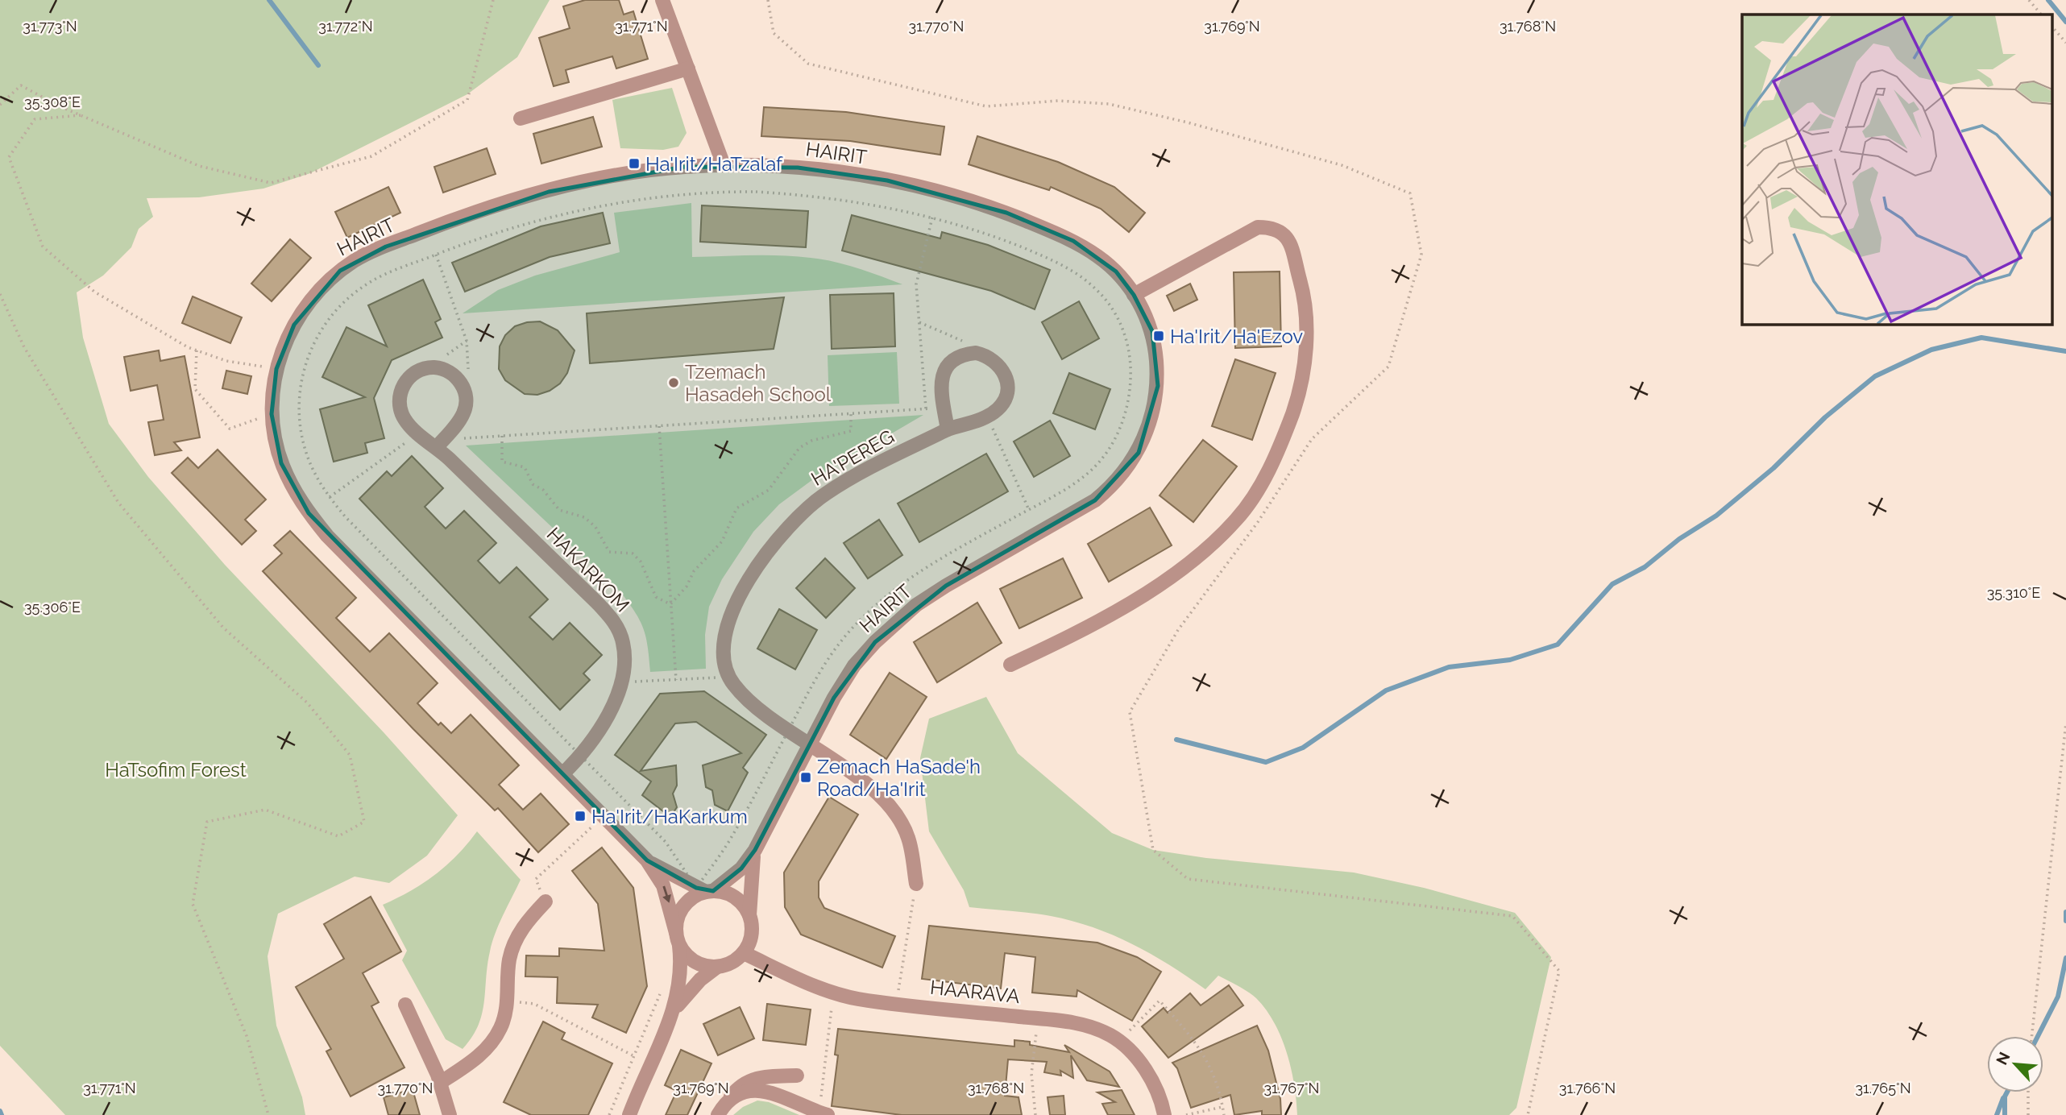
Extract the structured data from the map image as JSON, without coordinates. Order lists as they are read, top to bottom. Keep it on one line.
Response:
{"streets":{"street":["HAIRIT","HA'PEREG","HAKARKOM","HAARAVA"]},"crossings":[["HAIRIT","HAKARKOM"],["HAIRIT","HAARAVA"]],"parks":["HaTsofim Forest"],"places":{"transit":["Ha'Irit/HaTzalaf","Ha'Irit/Ha'Ezov","Zemach HaSade'h Road/Ha'Irit","Ha'Irit/HaKarkum"],"other":["Tzemach Hasadeh School"]},"north":"top left","coordinates":["31.773°N","31.772°N","31.771°N","31.770°N","31.769°N","31.768°N","35.308°E","35.310°E","35.306°E","31.767°N","31.766°N","31.765°N"]}
